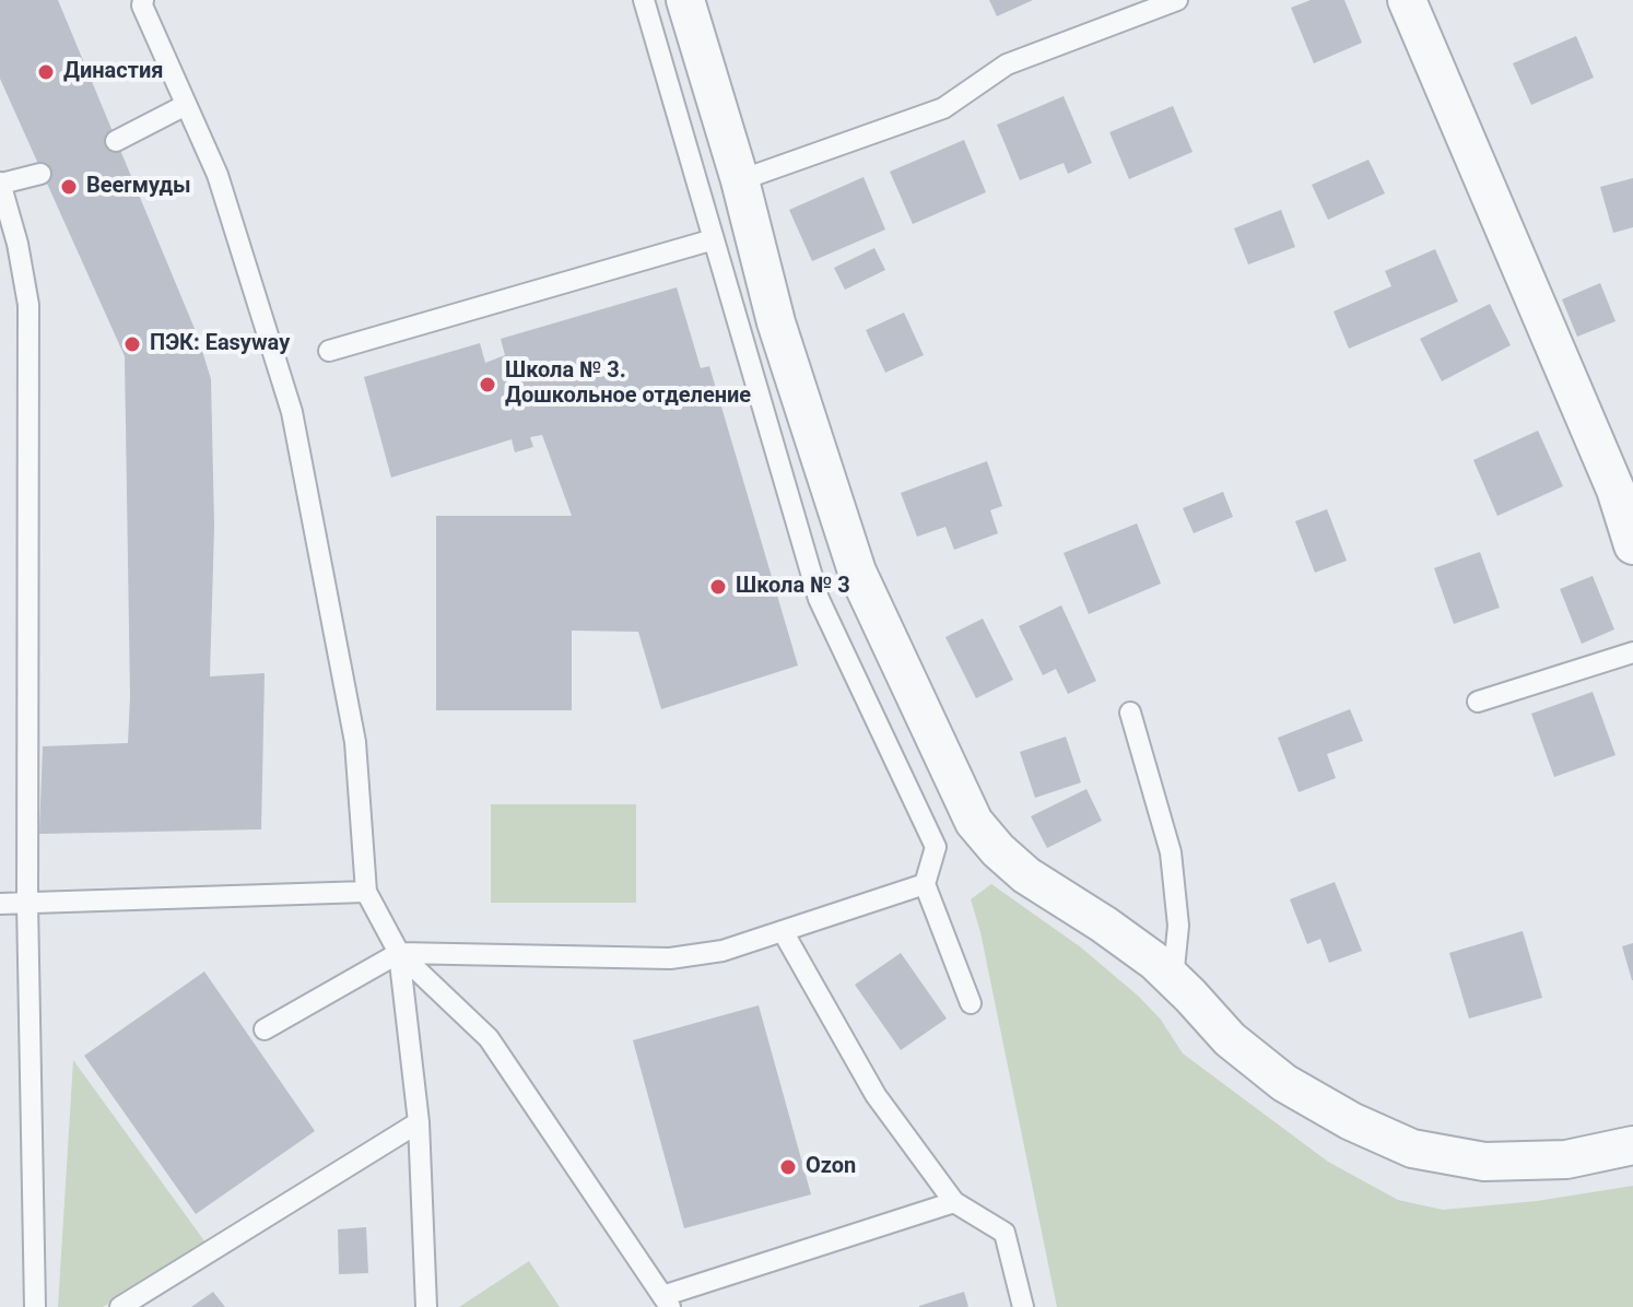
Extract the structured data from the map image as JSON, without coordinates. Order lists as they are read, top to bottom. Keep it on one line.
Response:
{"places":["Династия","Beerмуды","ПЭК: Easyway","Школа № 3. Дошкольное отделение","Школа № 3","Ozon"]}
